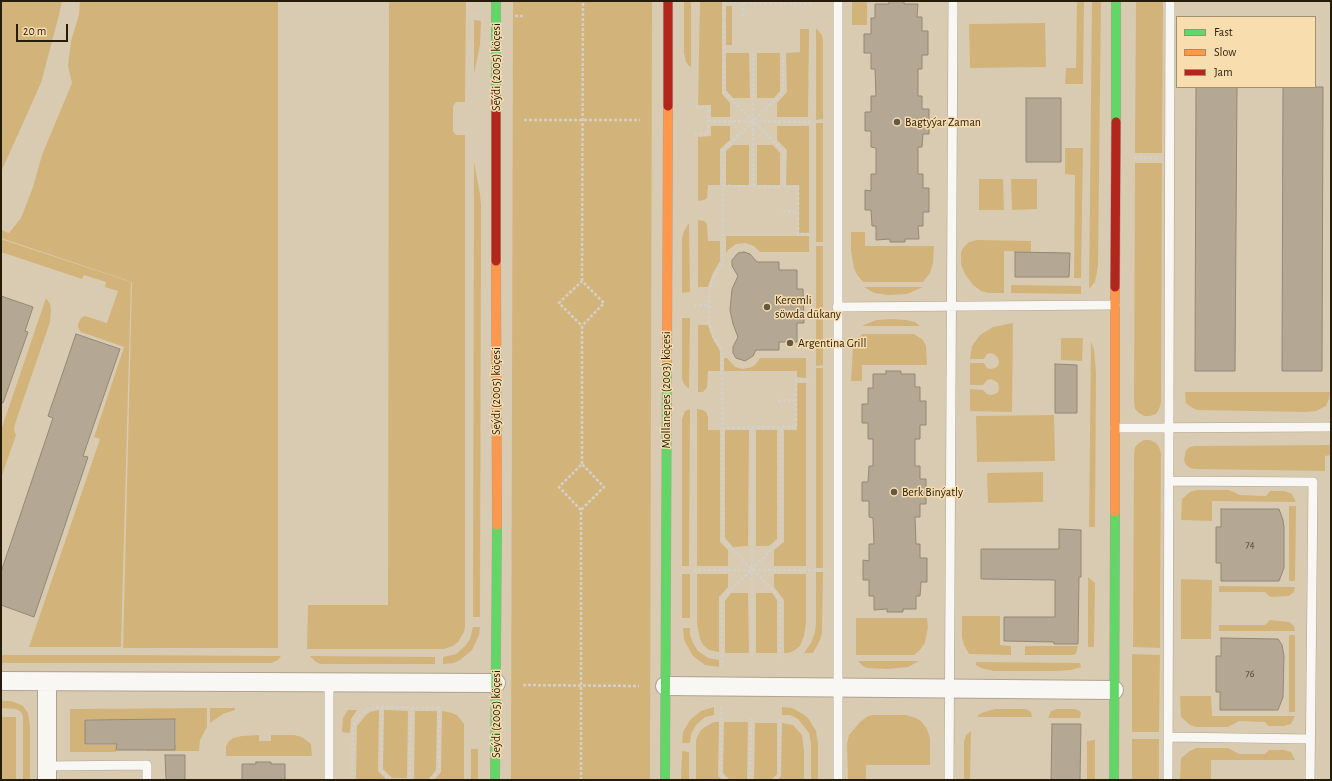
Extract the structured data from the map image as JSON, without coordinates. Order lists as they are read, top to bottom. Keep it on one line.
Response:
{"streets":{"street":["Seýdi (2005) köçesi","Mollanepes (2003) köçesi"]},"places":["Bagtyýar Zaman","Keremli söwda dükany","Argentina Grill","Berk Binýatly"],"house_numbers":["74","76"],"legend":["Fast","Slow","Jam"],"scale_bar":"20 m"}
